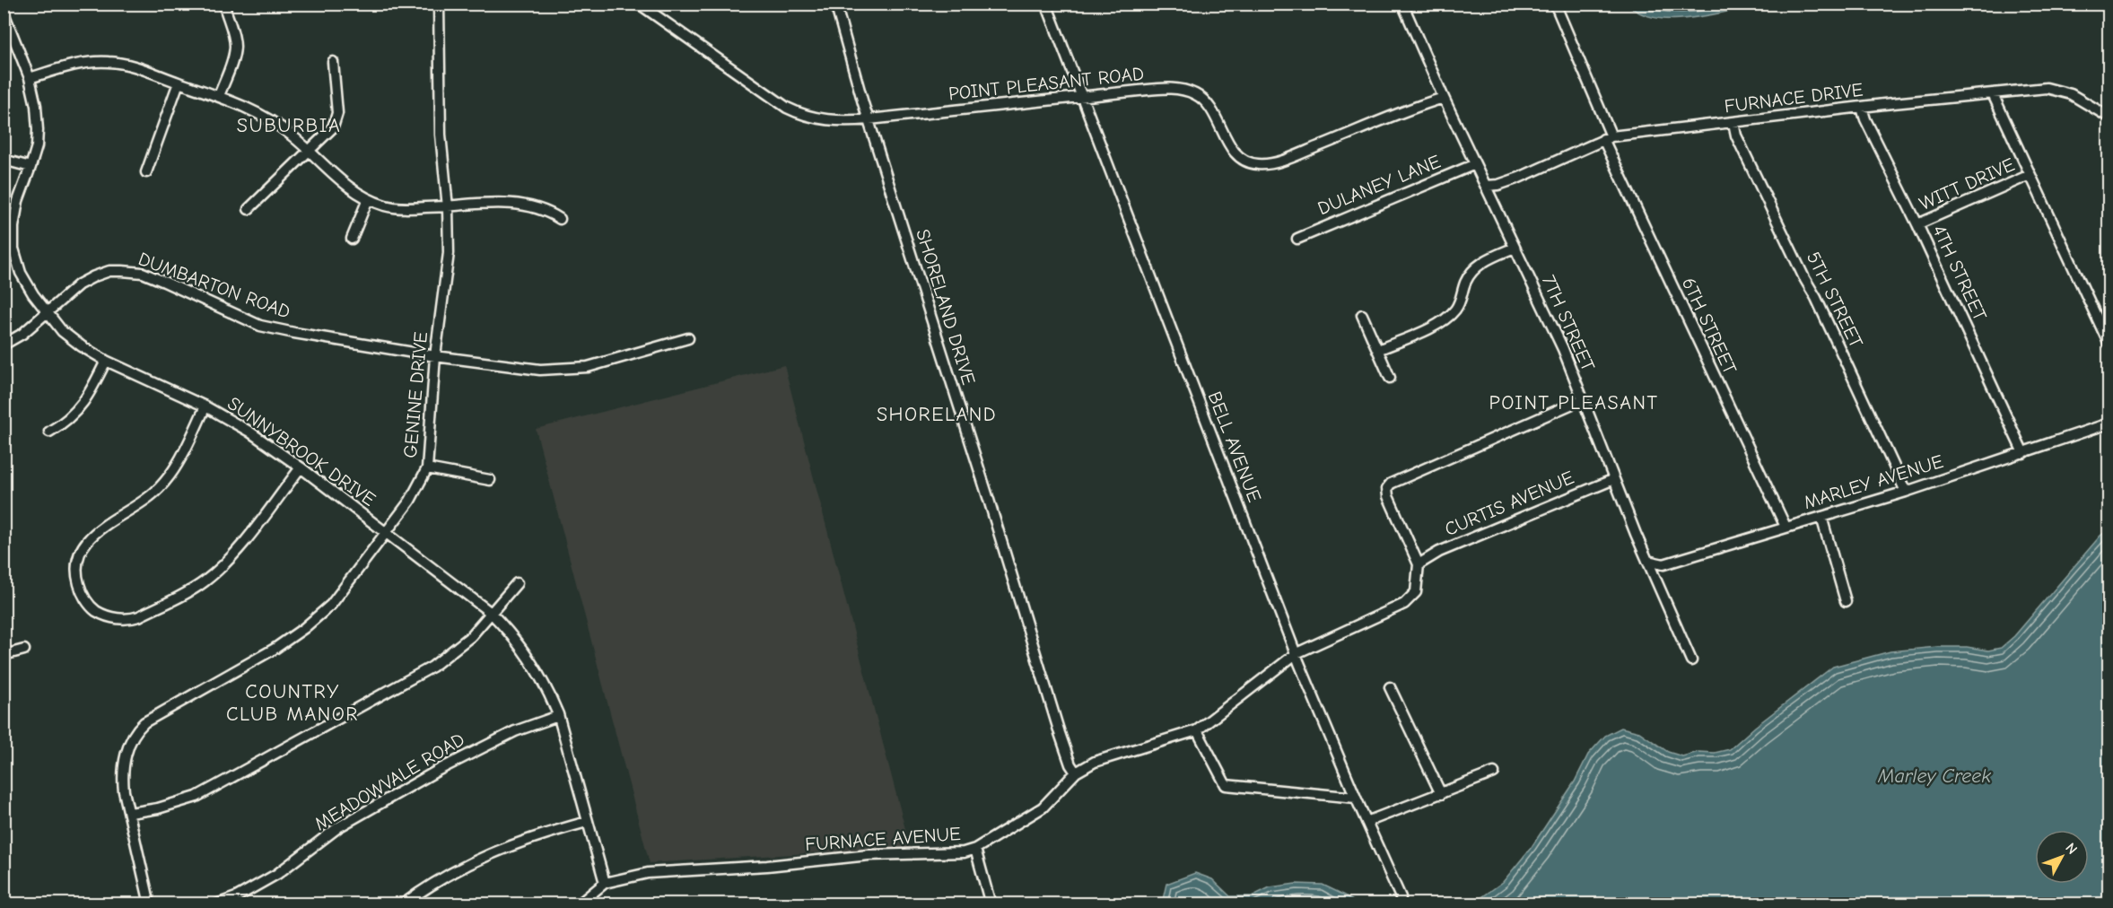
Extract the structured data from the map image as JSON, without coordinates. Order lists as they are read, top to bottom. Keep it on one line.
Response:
{"streets":{"street":["POINT PLEASANT ROAD","FURNACE DRIVE","WITT DRIVE","DULANEY LANE","4TH STREET","DUMBARTON ROAD","5TH STREET","SHORELAND DRIVE","7TH STREET","6TH STREET","GENINE DRIVE","BELL AVENUE","SUNNYBROOK DRIVE","MARLEY AVENUE","CURTIS AVENUE","MEADOWVALE ROAD","FURNACE AVENUE"]},"crossings":[["POINT PLEASANT ROAD","SHORELAND DRIVE"],["POINT PLEASANT ROAD","7TH STREET"],["POINT PLEASANT ROAD","BELL AVENUE"],["FURNACE DRIVE","4TH STREET"],["FURNACE DRIVE","5TH STREET"],["FURNACE DRIVE","7TH STREET"],["FURNACE DRIVE","6TH STREET"],["WITT DRIVE","4TH STREET"],["DULANEY LANE","7TH STREET"],["4TH STREET","MARLEY AVENUE"],["DUMBARTON ROAD","GENINE DRIVE"],["DUMBARTON ROAD","SUNNYBROOK DRIVE"],["5TH STREET","MARLEY AVENUE"],["SHORELAND DRIVE","FURNACE AVENUE"],["7TH STREET","MARLEY AVENUE"],["7TH STREET","CURTIS AVENUE"],["6TH STREET","MARLEY AVENUE"],["GENINE DRIVE","SUNNYBROOK DRIVE"],["BELL AVENUE","FURNACE AVENUE"],["SUNNYBROOK DRIVE","MEADOWVALE ROAD"],["SUNNYBROOK DRIVE","FURNACE AVENUE"],["CURTIS AVENUE","FURNACE AVENUE"]],"districts":["SUBURBIA","POINT PLEASANT","SHORELAND","COUNTRY CLUB MANOR"],"water":["Marley Creek"],"north":"top right"}
